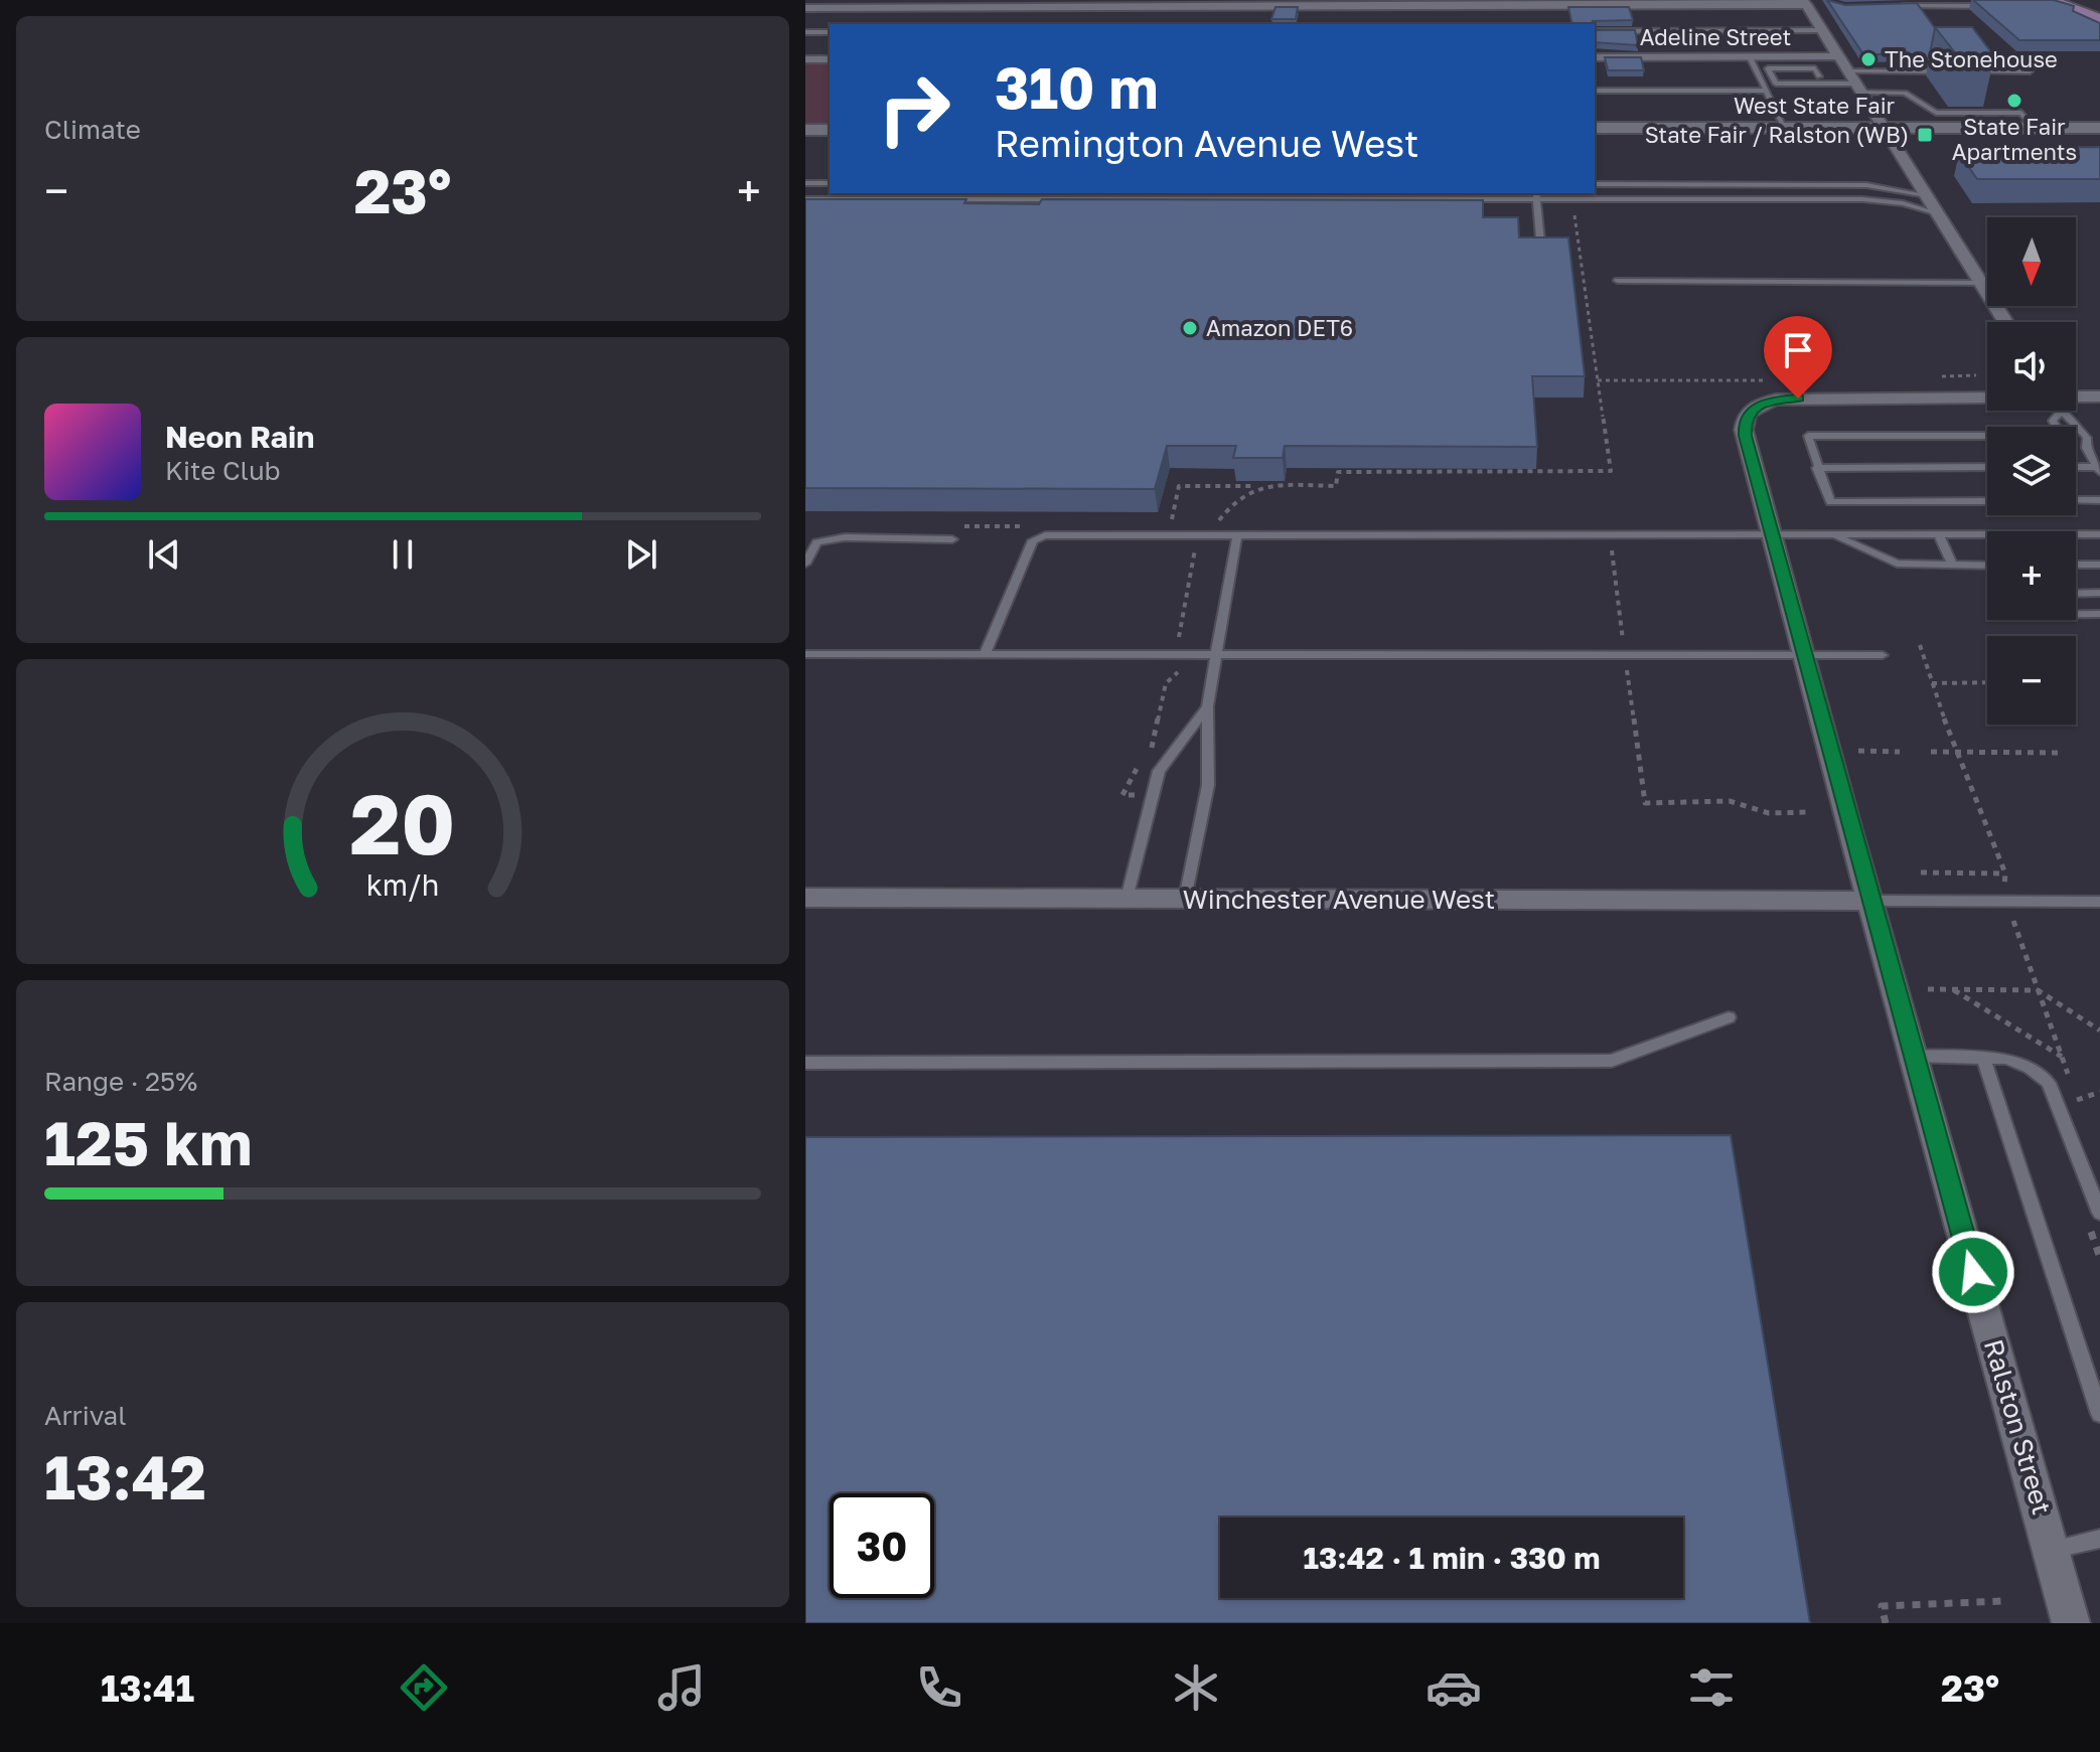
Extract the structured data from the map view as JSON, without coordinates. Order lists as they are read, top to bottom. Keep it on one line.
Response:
{"streets":{"street":["Adeline Street","West State Fair","Winchester Avenue West","Ralston Street"]},"crossings":[["Winchester Avenue West","Ralston Street"]],"places":{"other":["The Stonehouse","State Fair Apartments","Amazon DET6"],"transit":["State Fair / Ralston (WB)"]},"north":"bottom","page":{"tile":["Climate",["Range · 25%","125 km"],["Arrival","13:42"]],"turn":["310 m","Remington Avenue West"],"heat":["−","23°","+"],"map_buttons":["+","−"],"song":["Neon Rain","Kite Club"],"limit":"30","trip":"13:42 · 1 min · 330 m","tabs":["13:41","23°"],"gauge":["20","km/h"]}}
